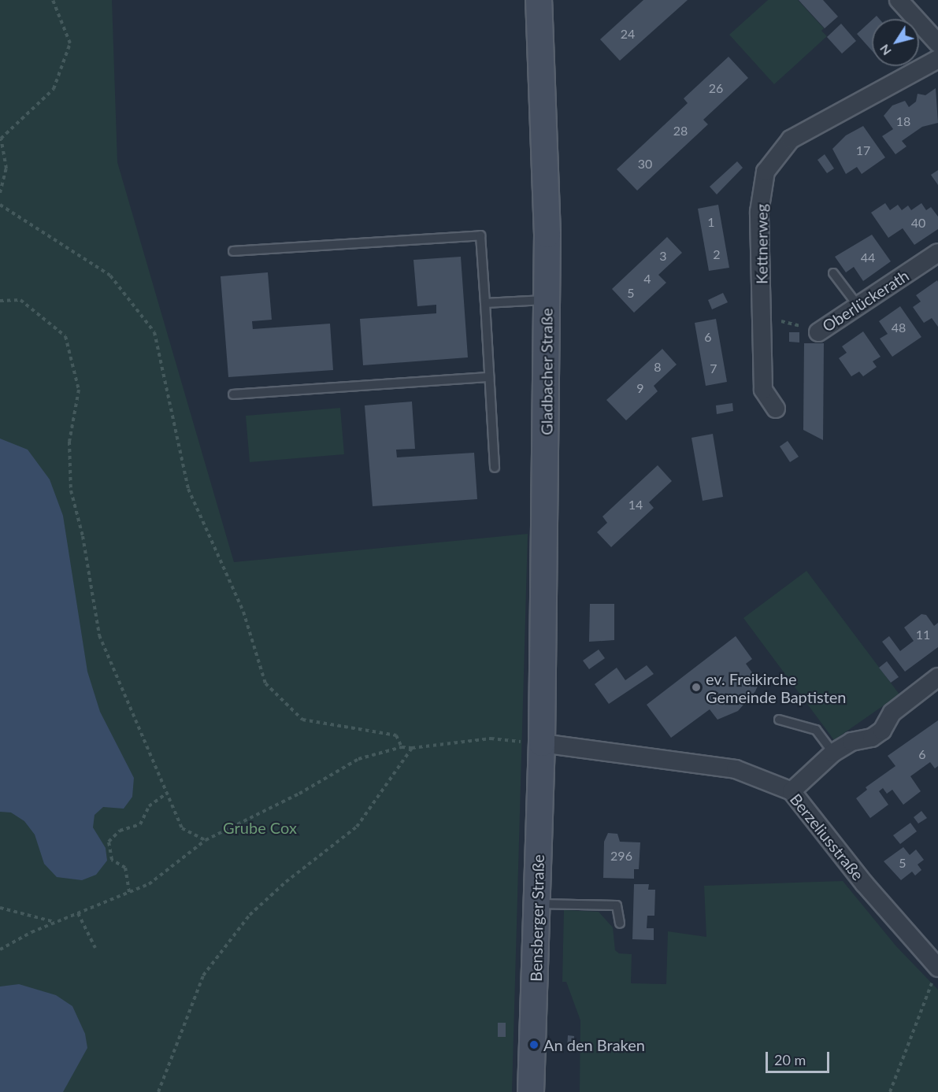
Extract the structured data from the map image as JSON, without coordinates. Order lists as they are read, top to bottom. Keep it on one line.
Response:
{"streets":{"main road":["Gladbacher Straße","Bensberger Straße"],"street":["Kettnerweg","Oberlückerath","Berzeliusstraße"]},"crossings":[["Kettnerweg","Oberlückerath"],["Gladbacher Straße","Berzeliusstraße"],["Gladbacher Straße","Bensberger Straße"],["Berzeliusstraße","Bensberger Straße"]],"parks":["Grube Cox"],"places":["ev. Freikirche Gemeinde Baptisten","An den Braken"],"house_numbers":["24","26","18","28","17","30","1","40","2","3","44","4","5","48","6","8","7","9","14","11","6","296","5"],"scale_bar":"20 m","north":"bottom left"}
